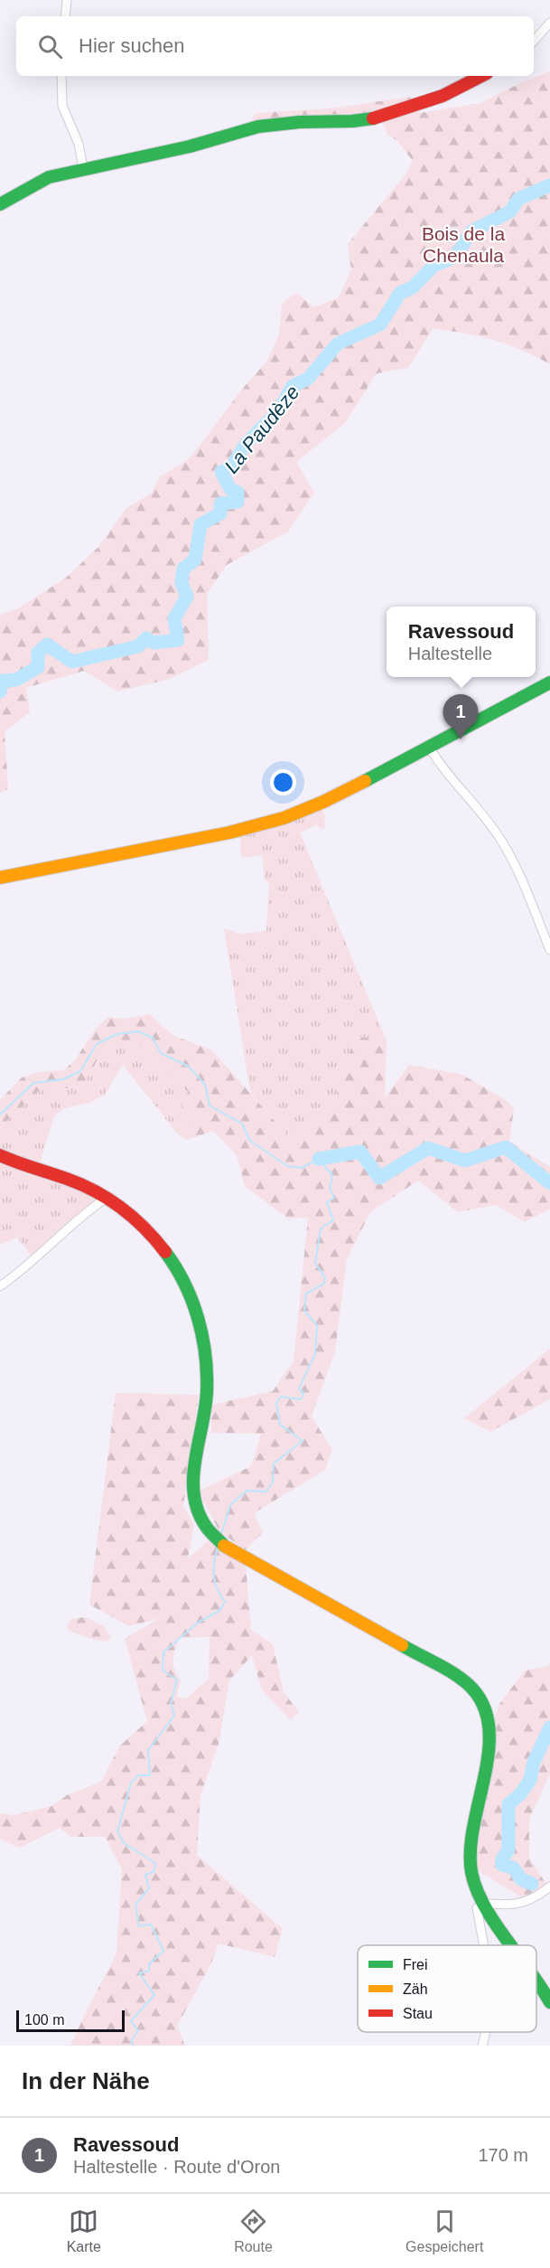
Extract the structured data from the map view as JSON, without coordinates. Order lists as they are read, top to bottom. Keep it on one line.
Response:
{"water":["La Paudèze"],"parks":["Bois de la Chenaula"],"legend":["Frei","Zäh","Stau"],"scale_bar":"100 m","page":{"search":"Hier suchen","popup":["Ravessoud","Haltestelle"],"pins":"1","scale":"100 m","heading":"In der Nähe","list":[{"mark":"1","name":"Ravessoud","note":"Haltestelle · Route d'Oron","value":"170 m"}],"nav":["Karte","Route","Gespeichert"]}}
